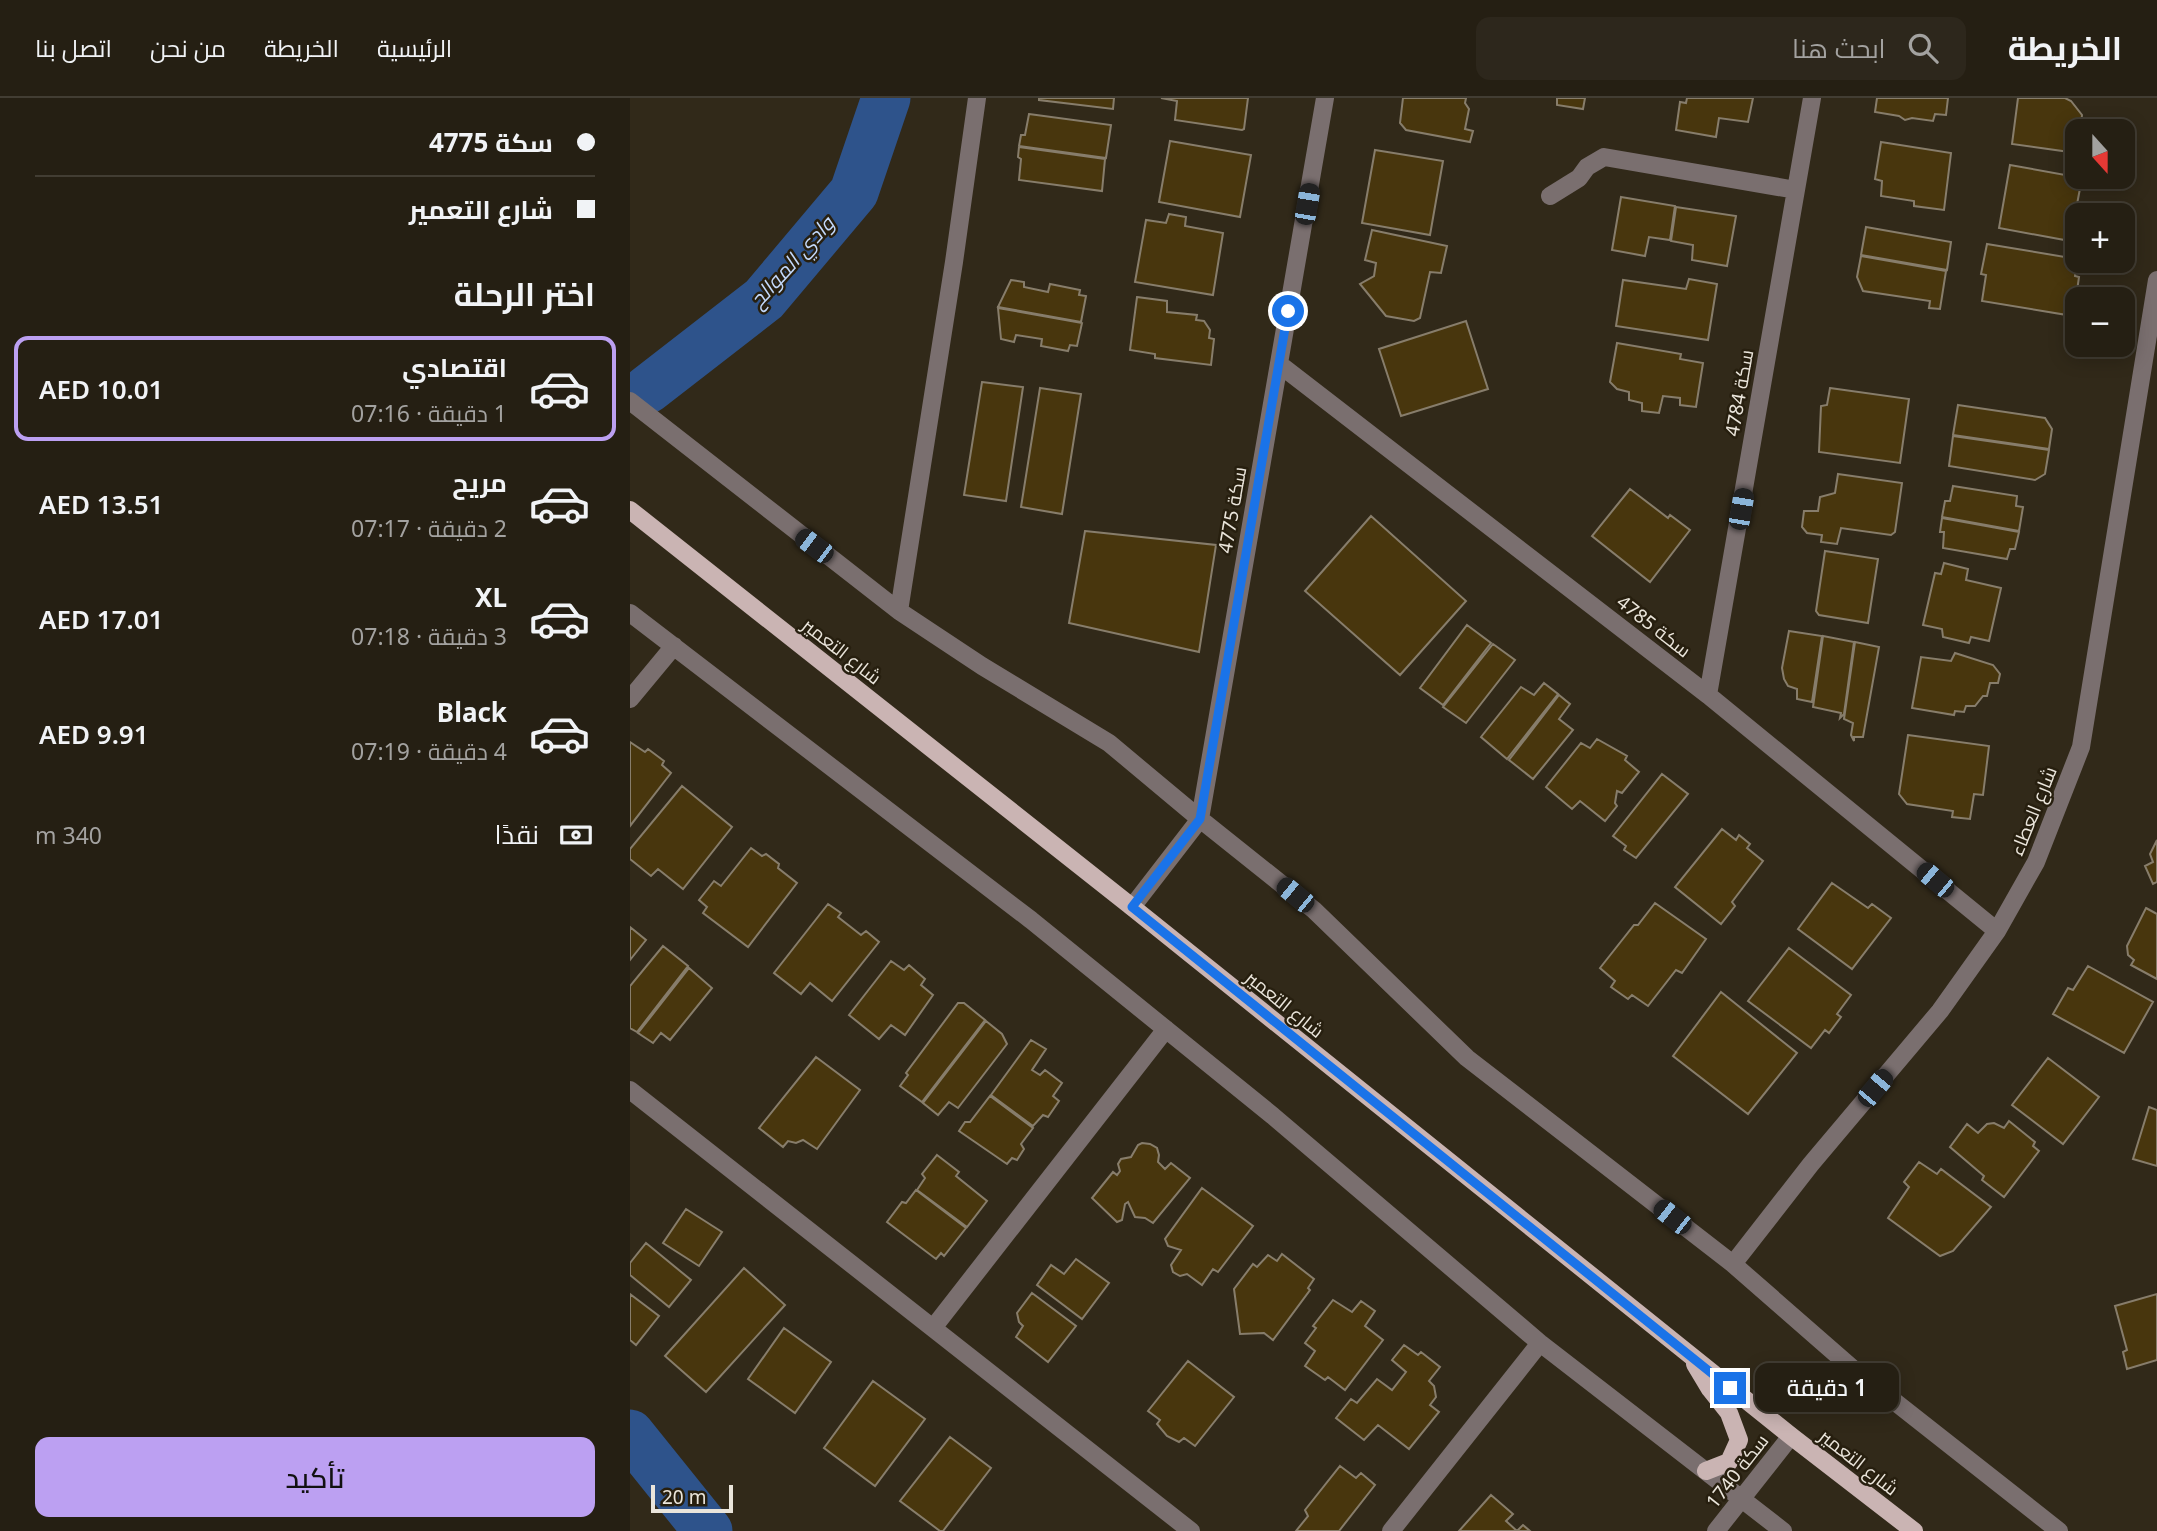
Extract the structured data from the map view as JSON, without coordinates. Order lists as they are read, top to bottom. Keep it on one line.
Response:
{"streets":{"main road":["شارع التعمير"],"street":["سكة 4784","سكة 4775","سكة 4785","شارع العطاء","سكة 1740"]},"crossings":[["سكة 4784","سكة 4785"],["سكة 4775","سكة 4785"],["سكة 4775","شارع التعمير"],["سكة 4785","شارع العطاء"],["شارع التعمير","سكة 1740"]],"water":["وادي الموالح"],"scale_bar":"20 m","north":"bottom","page":{"header":"الخريطة","search":"ابحث هنا","nav":["الرئيسية","الخريطة","من نحن","اتصل بنا"],"banner":["سكة 4775","شارع التعمير"],"map_buttons":["+","−"],"heading":"اختر الرحلة","list":[{"name":"اقتصادي","note":"1 دقيقة · 07:16","value":"AED 10.01"},{"name":"مريح","note":"2 دقيقة · 07:17","value":"AED 13.51"},{"name":"XL","note":"3 دقيقة · 07:18","value":"AED 17.01"},{"name":"Black","note":"4 دقيقة · 07:19","value":"AED 9.91"}],"pay":["نقدًا","340 m"],"bubble":"1 دقيقة","buttons":"تأكيد","scale":"20 m"}}
